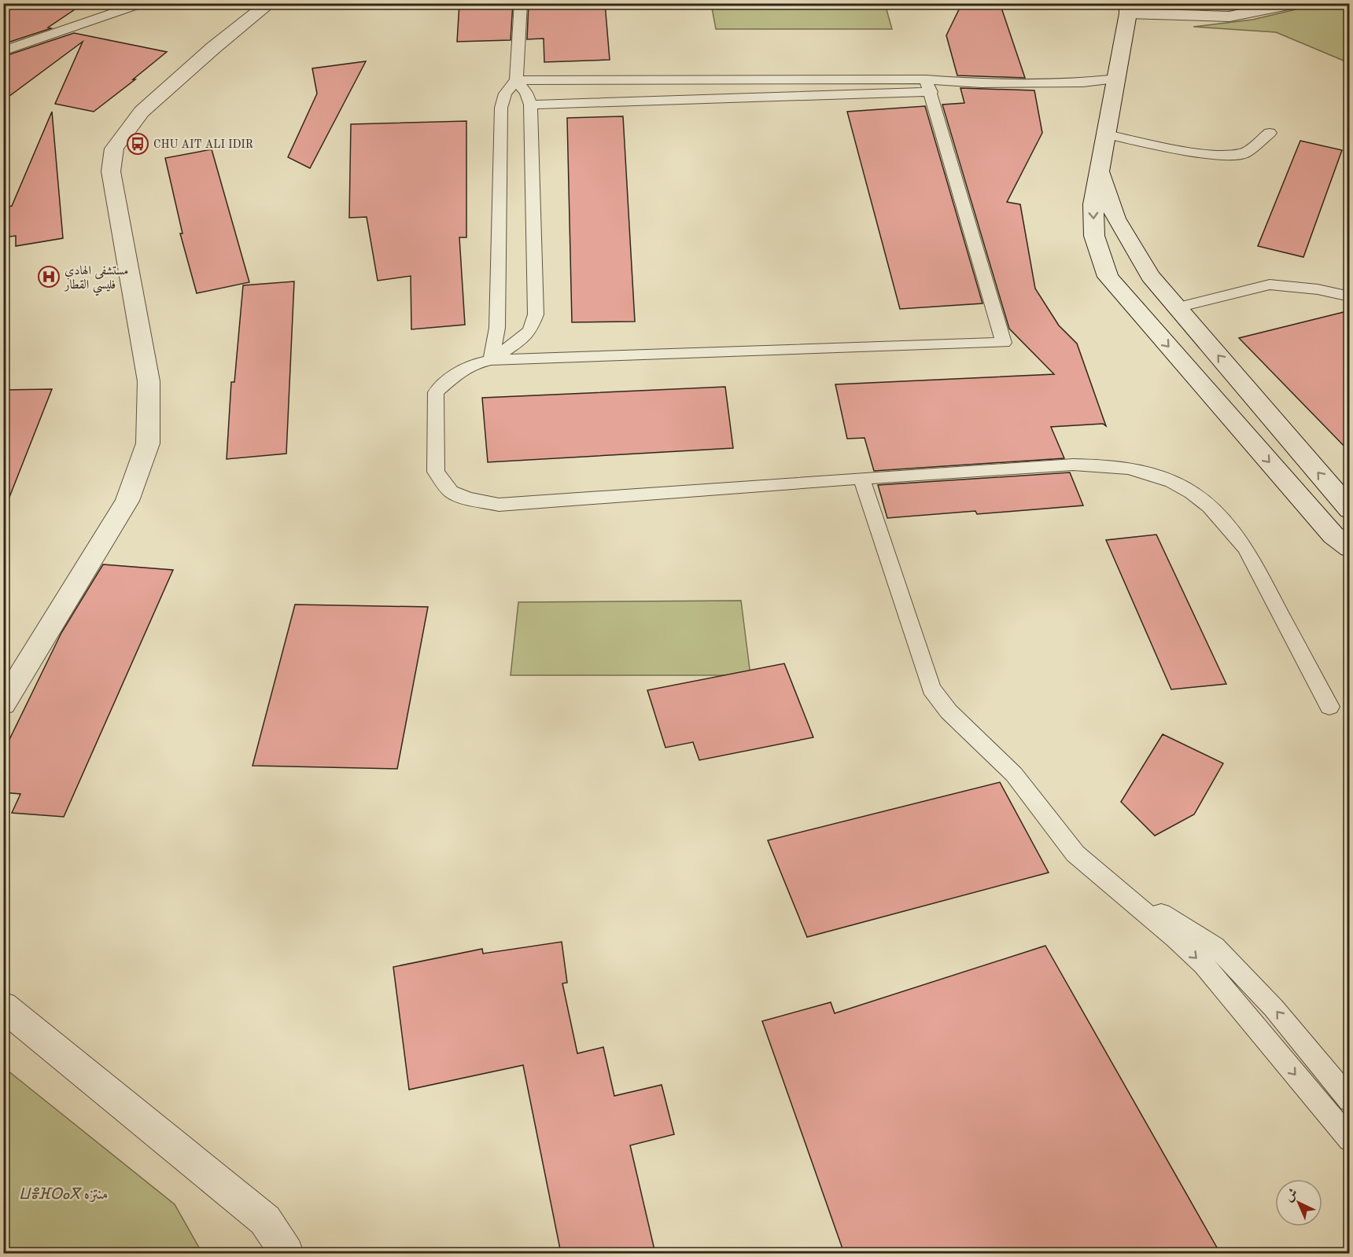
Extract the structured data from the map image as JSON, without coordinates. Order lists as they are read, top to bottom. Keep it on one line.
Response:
{"parks":["ⵡⴻⴼⵔⴰⴳ منتزه"],"places":{"bus stop":["CHU AIT ALI IDIR"],"hospital":["مستشفى الهادي فليسي القطار"]},"north":"top left"}
